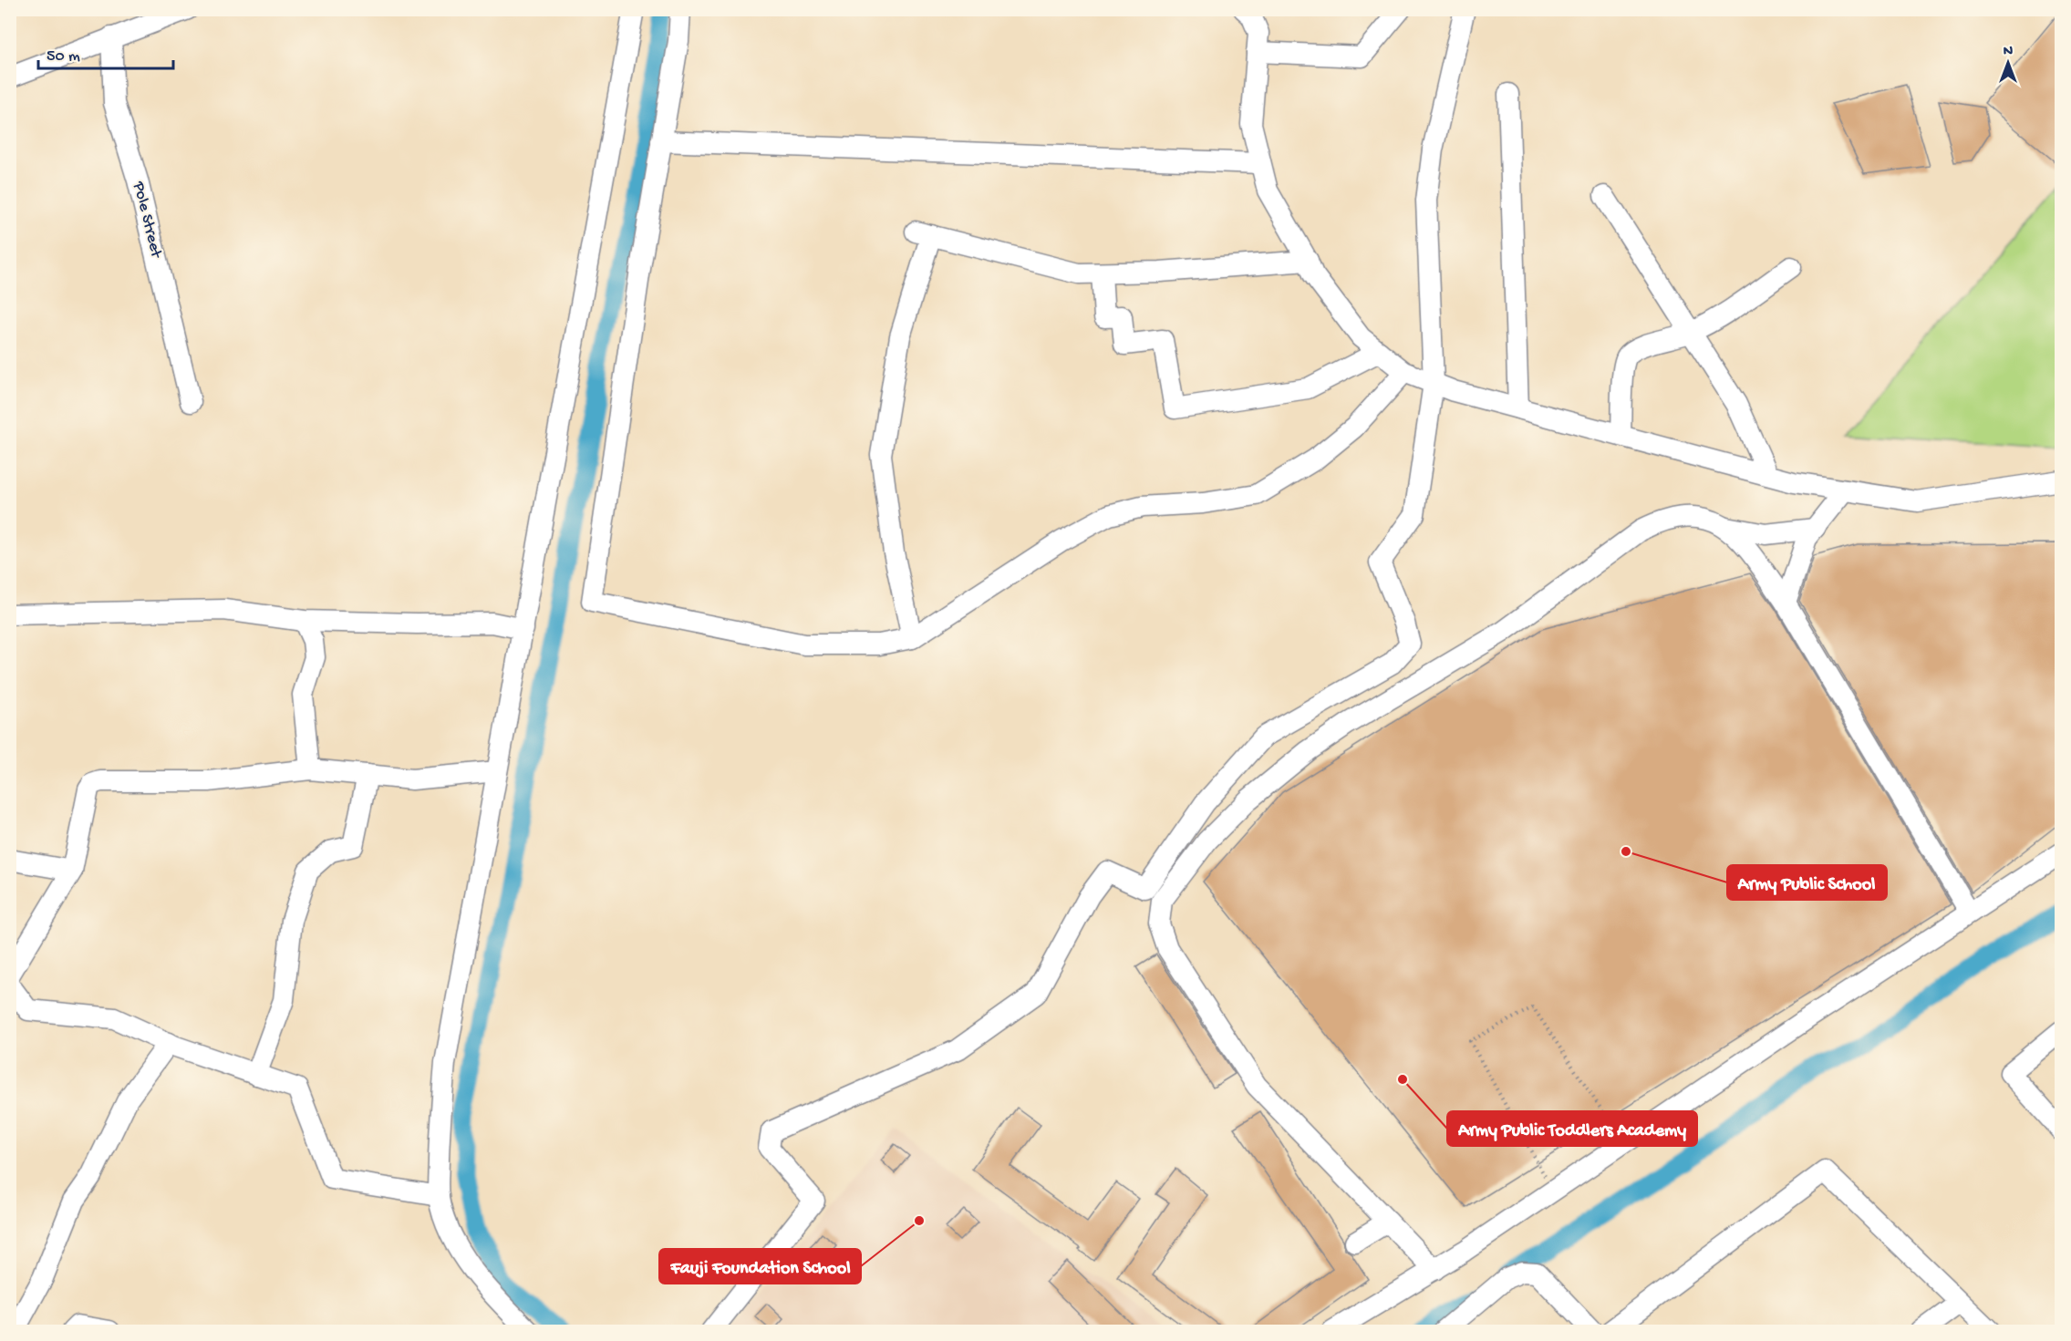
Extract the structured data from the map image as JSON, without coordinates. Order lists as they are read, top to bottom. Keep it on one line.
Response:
{"streets":{"street":["Pole Street"]},"places":["Army Public School","Army Public Toddlers Academy","Fauji Foundation School"],"scale_bar":"50 m","north":"top"}
